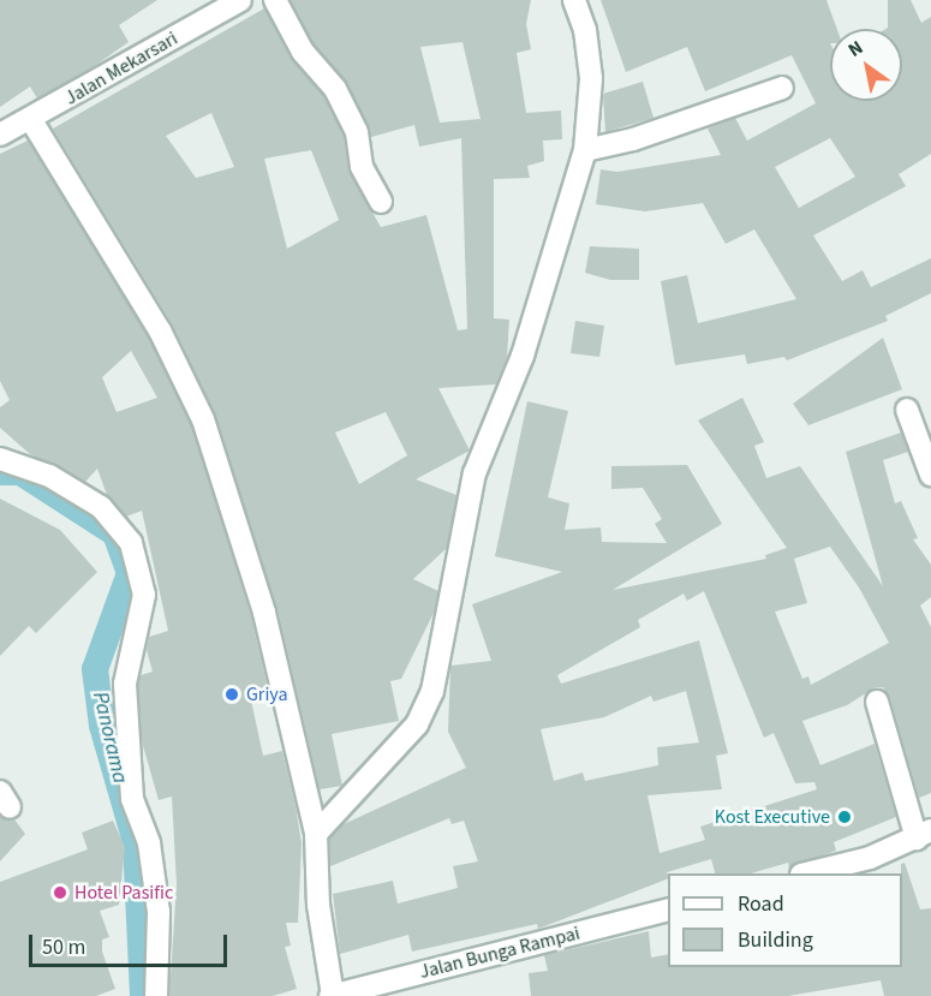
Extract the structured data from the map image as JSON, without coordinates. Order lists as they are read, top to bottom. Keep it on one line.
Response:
{"streets":{"street":["Jalan Mekarsari","Jalan Bunga Rampai"]},"water":["Panorama"],"places":["Griya","Kost Executive","Hotel Pasific"],"legend":["Road","Building"],"scale_bar":"50 m","north":"top left"}
